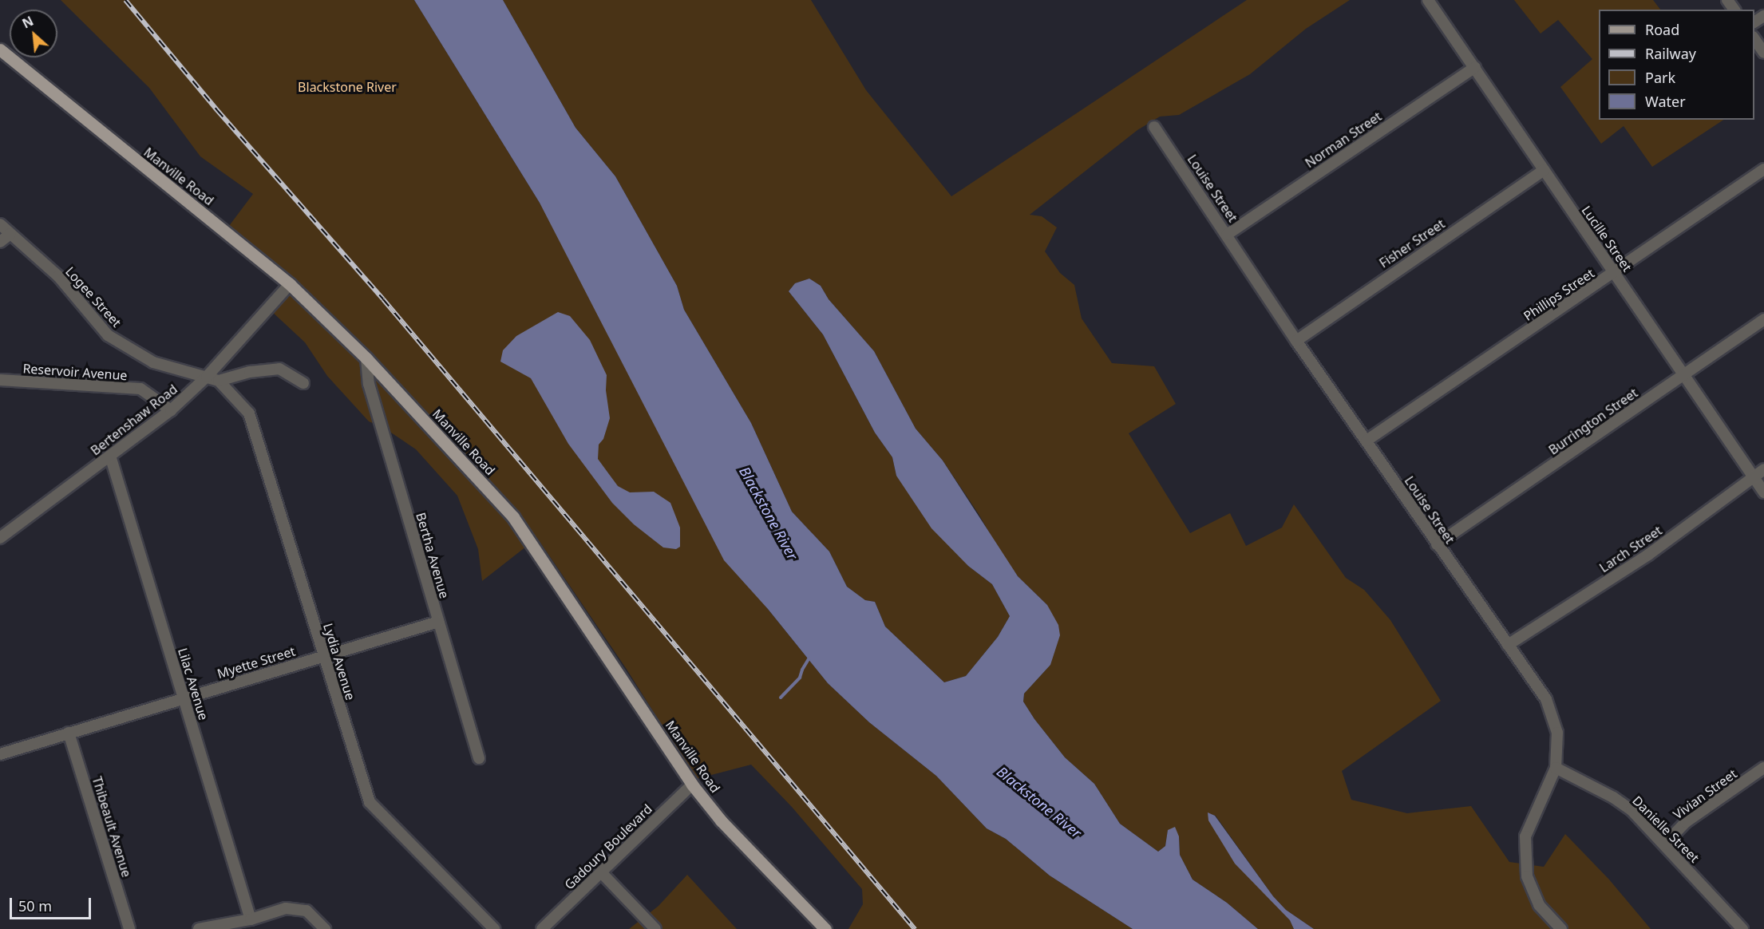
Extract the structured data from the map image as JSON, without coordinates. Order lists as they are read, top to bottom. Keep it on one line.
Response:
{"streets":{"main road":["Manville Road"],"street":["Norman Street","Louise Street","Lucille Street","Fisher Street","Phillips Street","Logee Street","Reservoir Avenue","Bertenshaw Road","Burrington Street","Larch Street","Bertha Avenue","Lydia Avenue","Myette Street","Lilac Avenue","Vivian Street","Thibeault Avenue","Danielle Street","Gadoury Boulevard"]},"crossings":[["Norman Street","Louise Street"],["Norman Street","Lucille Street"],["Manville Road","Bertenshaw Road"],["Manville Road","Bertha Avenue"],["Manville Road","Gadoury Boulevard"],["Louise Street","Fisher Street"],["Louise Street","Phillips Street"],["Louise Street","Burrington Street"],["Louise Street","Larch Street"],["Louise Street","Danielle Street"],["Lucille Street","Fisher Street"],["Lucille Street","Phillips Street"],["Lucille Street","Burrington Street"],["Lucille Street","Larch Street"],["Logee Street","Bertenshaw Road"],["Logee Street","Lydia Avenue"],["Reservoir Avenue","Bertenshaw Road"],["Bertenshaw Road","Lydia Avenue"],["Bertenshaw Road","Lilac Avenue"],["Bertha Avenue","Myette Street"],["Lydia Avenue","Myette Street"],["Myette Street","Lilac Avenue"],["Myette Street","Thibeault Avenue"],["Vivian Street","Danielle Street"]],"water":["Blackstone River"],"parks":["Blackstone River"],"legend":["Road","Railway","Park","Water"],"scale_bar":"50 m","north":"top left"}
